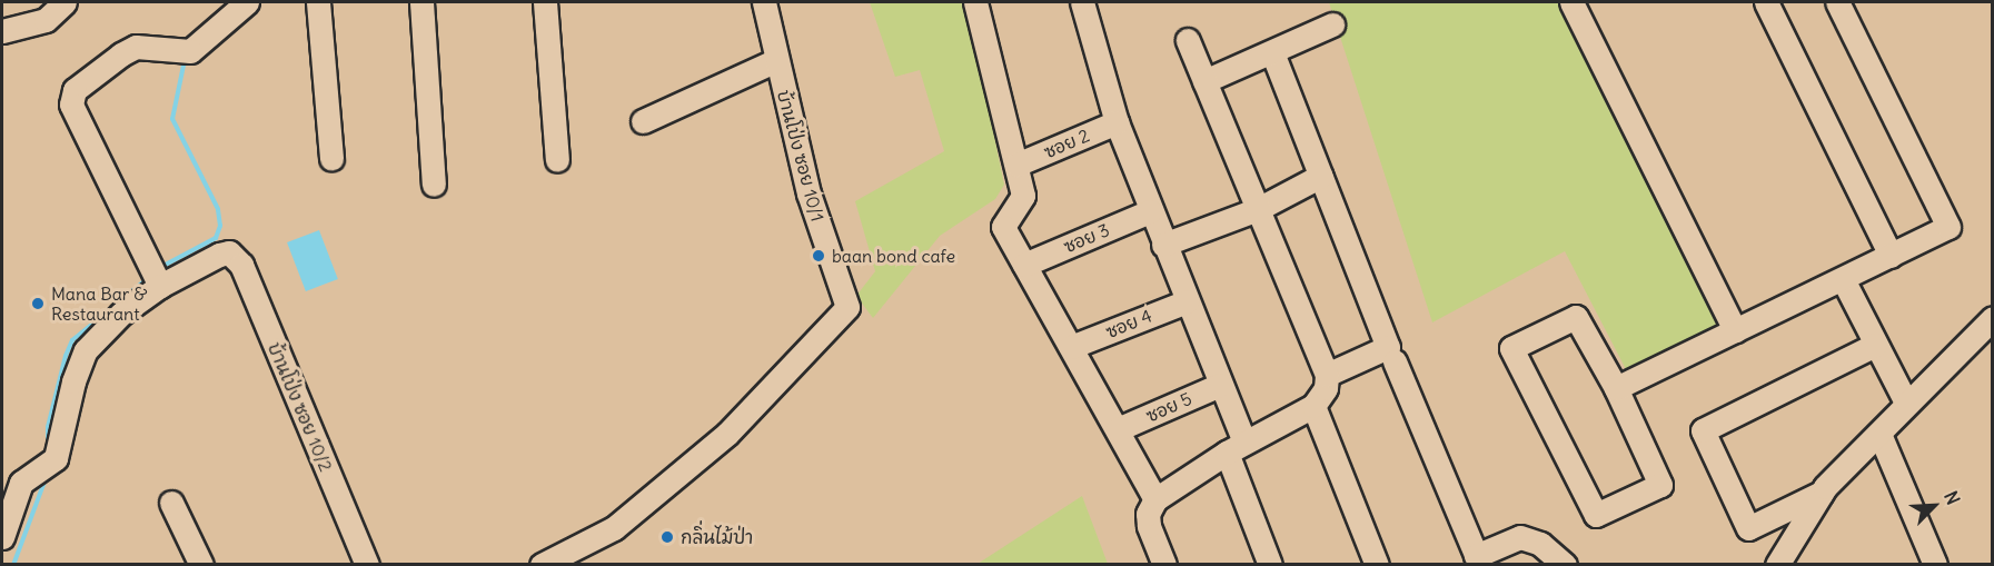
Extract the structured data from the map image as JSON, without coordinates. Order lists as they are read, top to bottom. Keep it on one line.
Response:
{"streets":{"street":["ซอย 2","บ้านโป่ง ซอย 10/1","ซอย 3","ซอย 4","บ้านโป่ง ซอย 10/2","ซอย 5"]},"places":["baan bond cafe","Mana Bar & Restaurant","กลิ่นไม้ป่า"],"north":"top right"}
